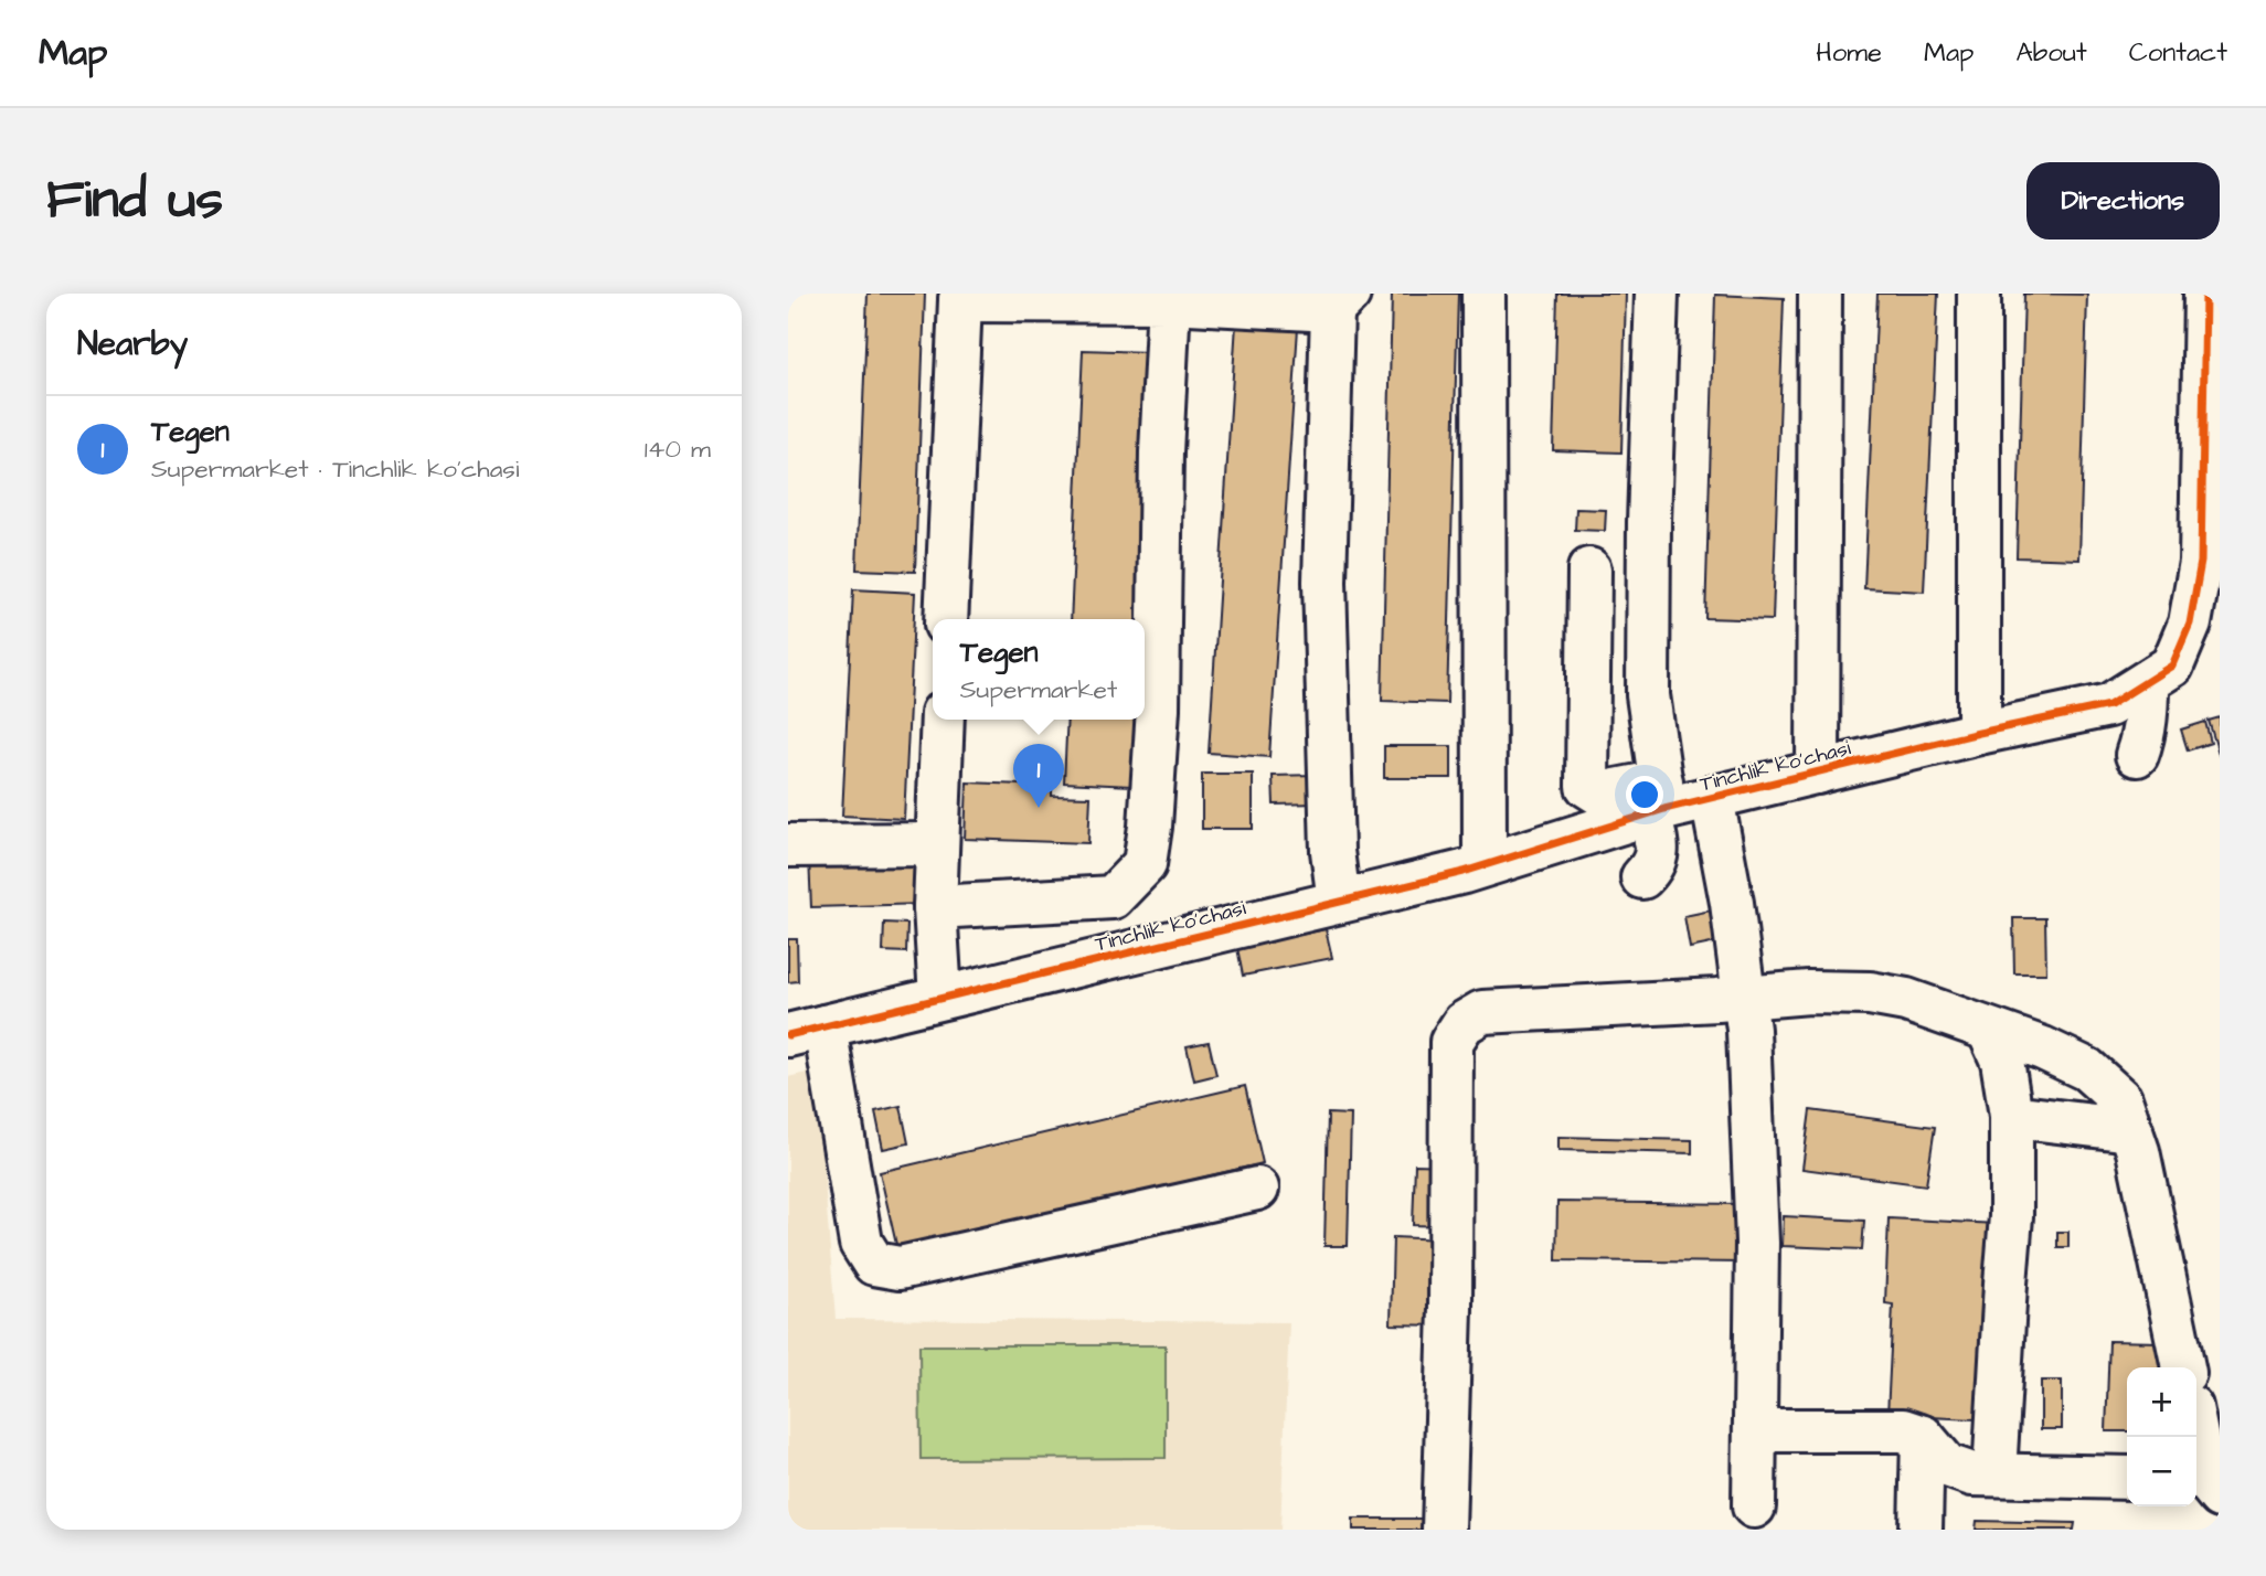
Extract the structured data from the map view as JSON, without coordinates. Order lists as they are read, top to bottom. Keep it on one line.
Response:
{"streets":{"street":["Tinchlik ko'chasi"]},"page":{"header":"Map","nav":["Home","Map","About","Contact"],"buttons":"Directions","title":"Find us","heading":"Nearby","list":[{"mark":"1","name":"Tegen","note":"Supermarket · Tinchlik ko'chasi","value":"140 m"}],"popup":["Tegen","Supermarket"],"pins":"1","map_buttons":["+","−"]}}
